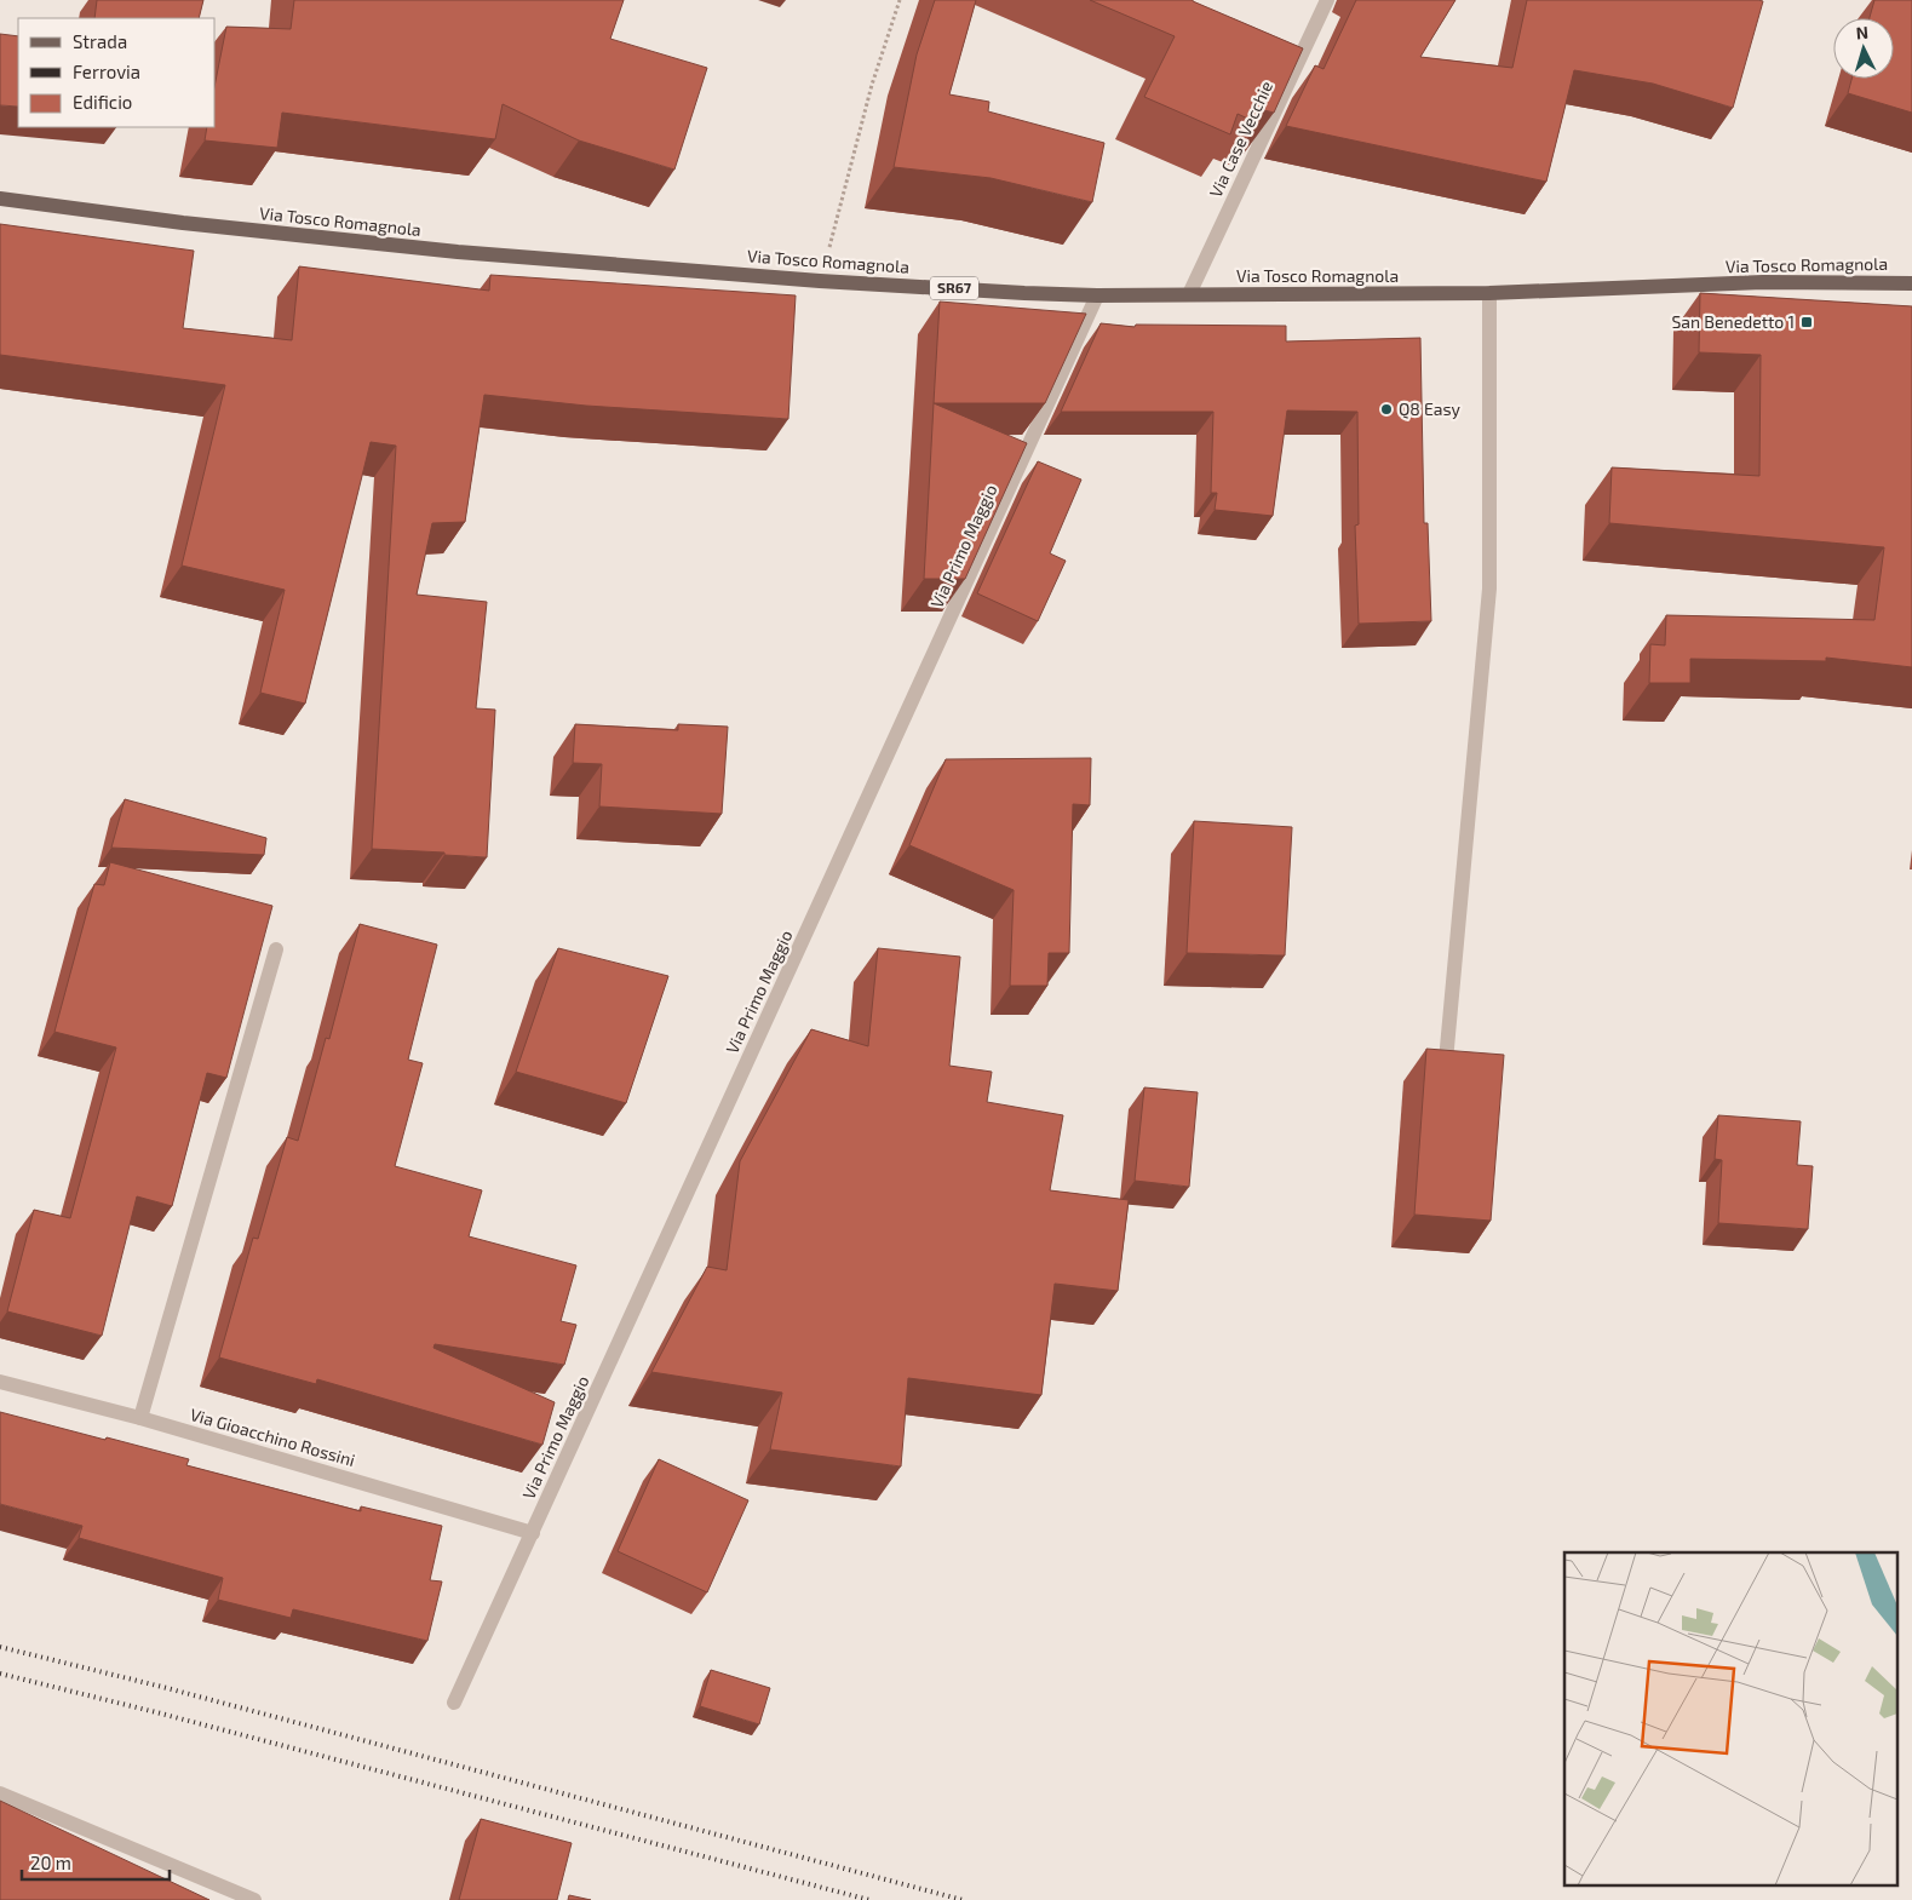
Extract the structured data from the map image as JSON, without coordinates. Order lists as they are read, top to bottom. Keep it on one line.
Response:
{"streets":{"main road":["Via Tosco Romagnola","SR67"],"street":["Via Case Vecchie","Via Primo Maggio","Via Gioacchino Rossini"]},"crossings":[["Via Case Vecchie","Via Tosco Romagnola"],["Via Tosco Romagnola","Via Primo Maggio"],["Via Primo Maggio","Via Gioacchino Rossini"]],"places":{"transit":["San Benedetto 1"],"other":["Q8 Easy"]},"legend":["Strada","Ferrovia","Edificio"],"scale_bar":"20 m","north":"top"}
